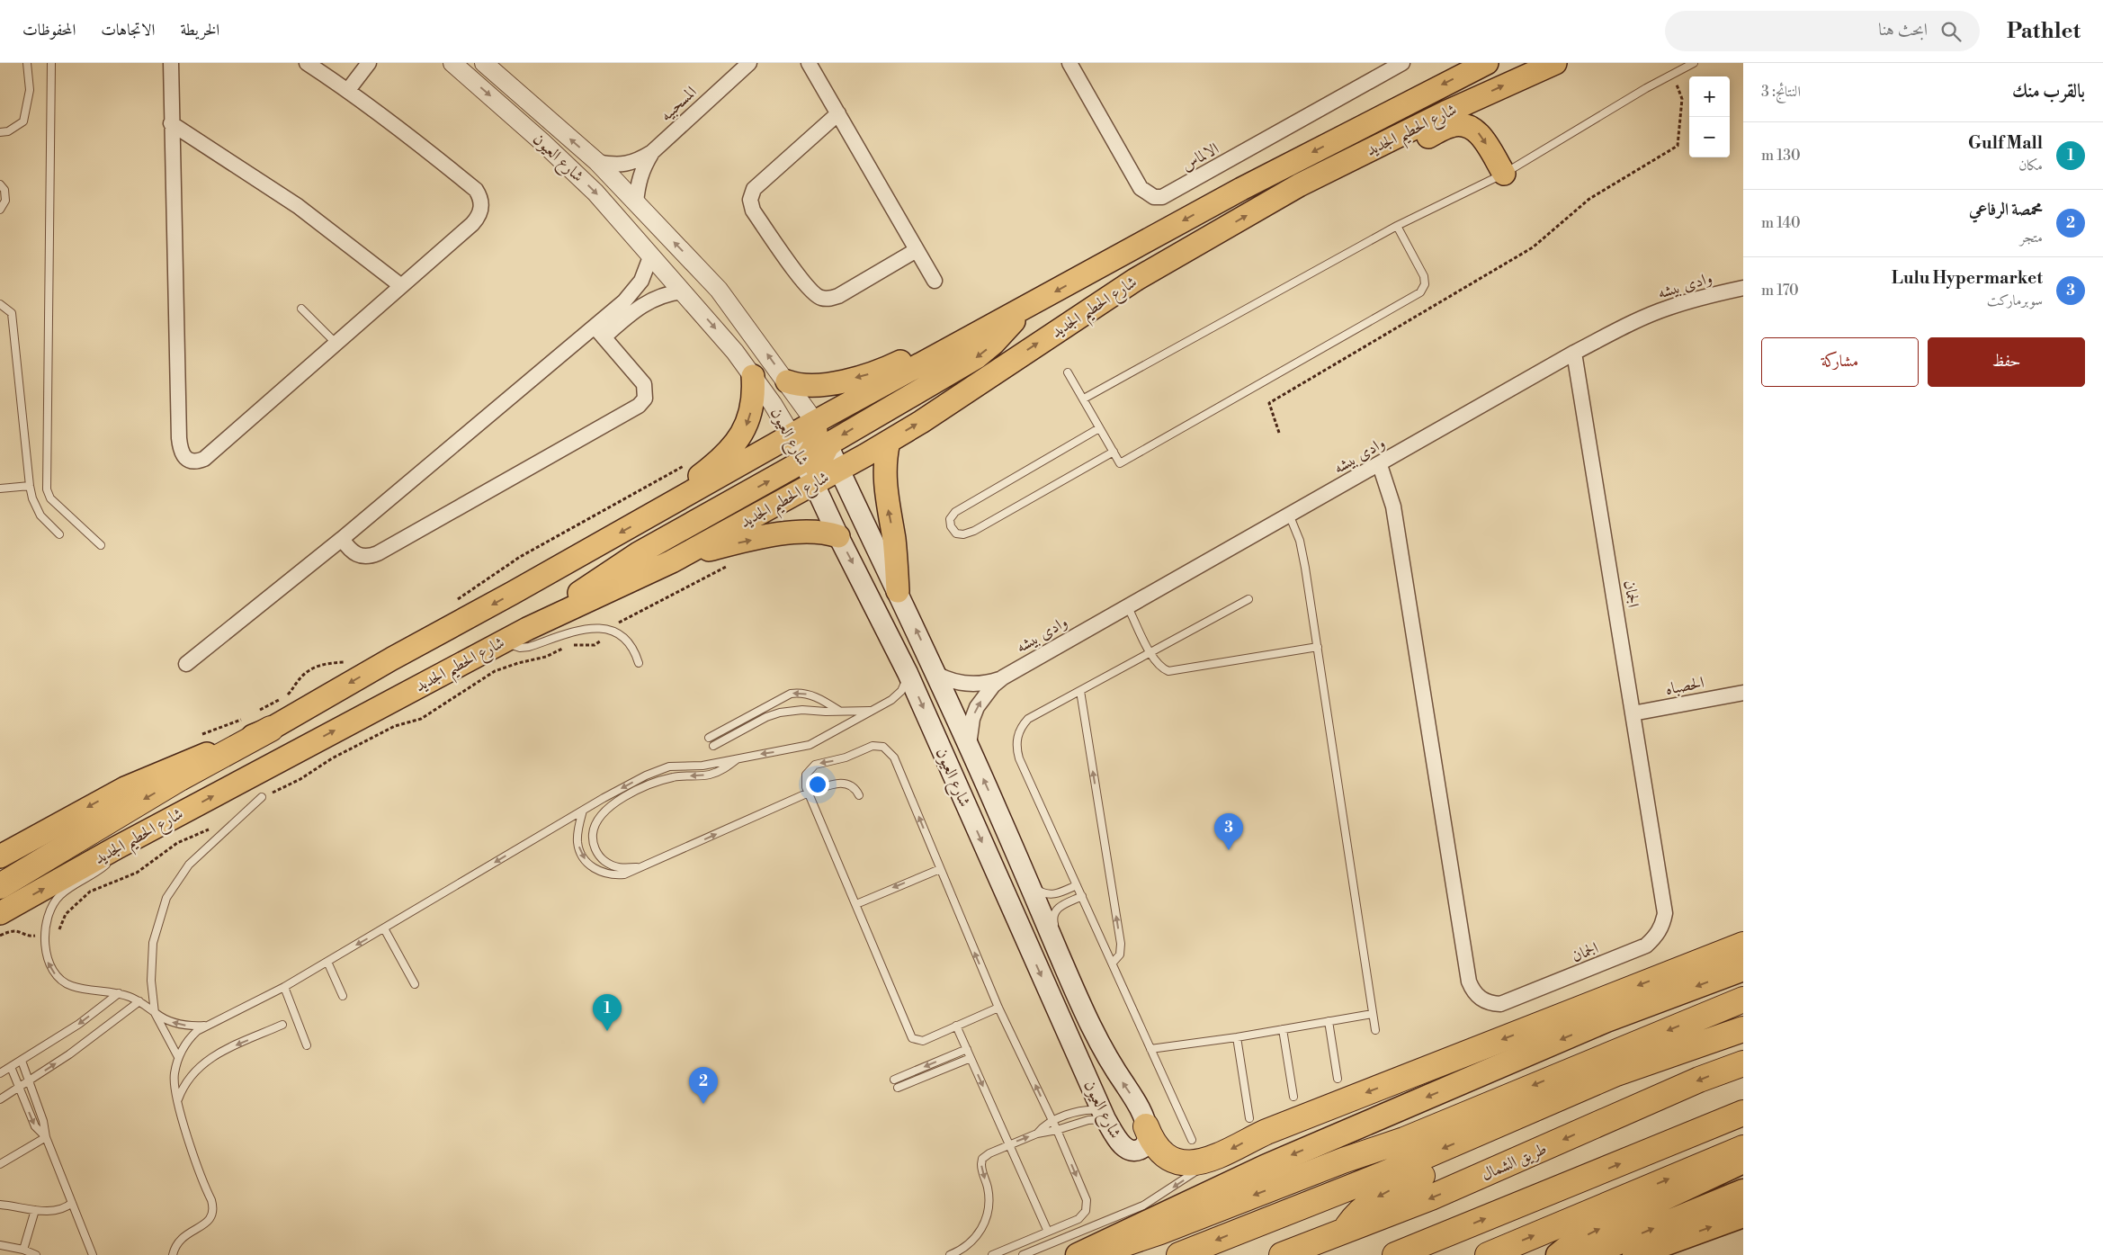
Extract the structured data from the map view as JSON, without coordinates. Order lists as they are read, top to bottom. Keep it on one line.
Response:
{"streets":{"highway":["طريق الشمال"],"main road":["شارع الحطيم الجديد","شارع العيون"],"street":["المسحبيه","الالماس","وادى بيشه","الجمان","الحصباه"]},"crossings":[["المسحبيه","شارع العيون"],["شارع الحطيم الجديد","شارع العيون"],["شارع العيون","وادى بيشه"],["وادى بيشه","الجمان"],["الجمان","الحصباه"]],"page":{"header":"Pathlet","search":"ابحث هنا","nav":["الخريطة","الاتجاهات","المحفوظات"],"heading":["بالقرب منك","النتائج: 3"],"map_buttons":["+","−"],"list":[{"mark":"1","name":"Gulf Mall","note":"مكان","value":"130 m"},{"mark":"2","name":"محمصة الرفاعي","note":"متجر","value":"140 m"},{"mark":"3","name":"Lulu Hypermarket","note":"سوبرماركت","value":"170 m"}],"buttons":["حفظ","مشاركة"],"pins":["3","1","2"]}}
